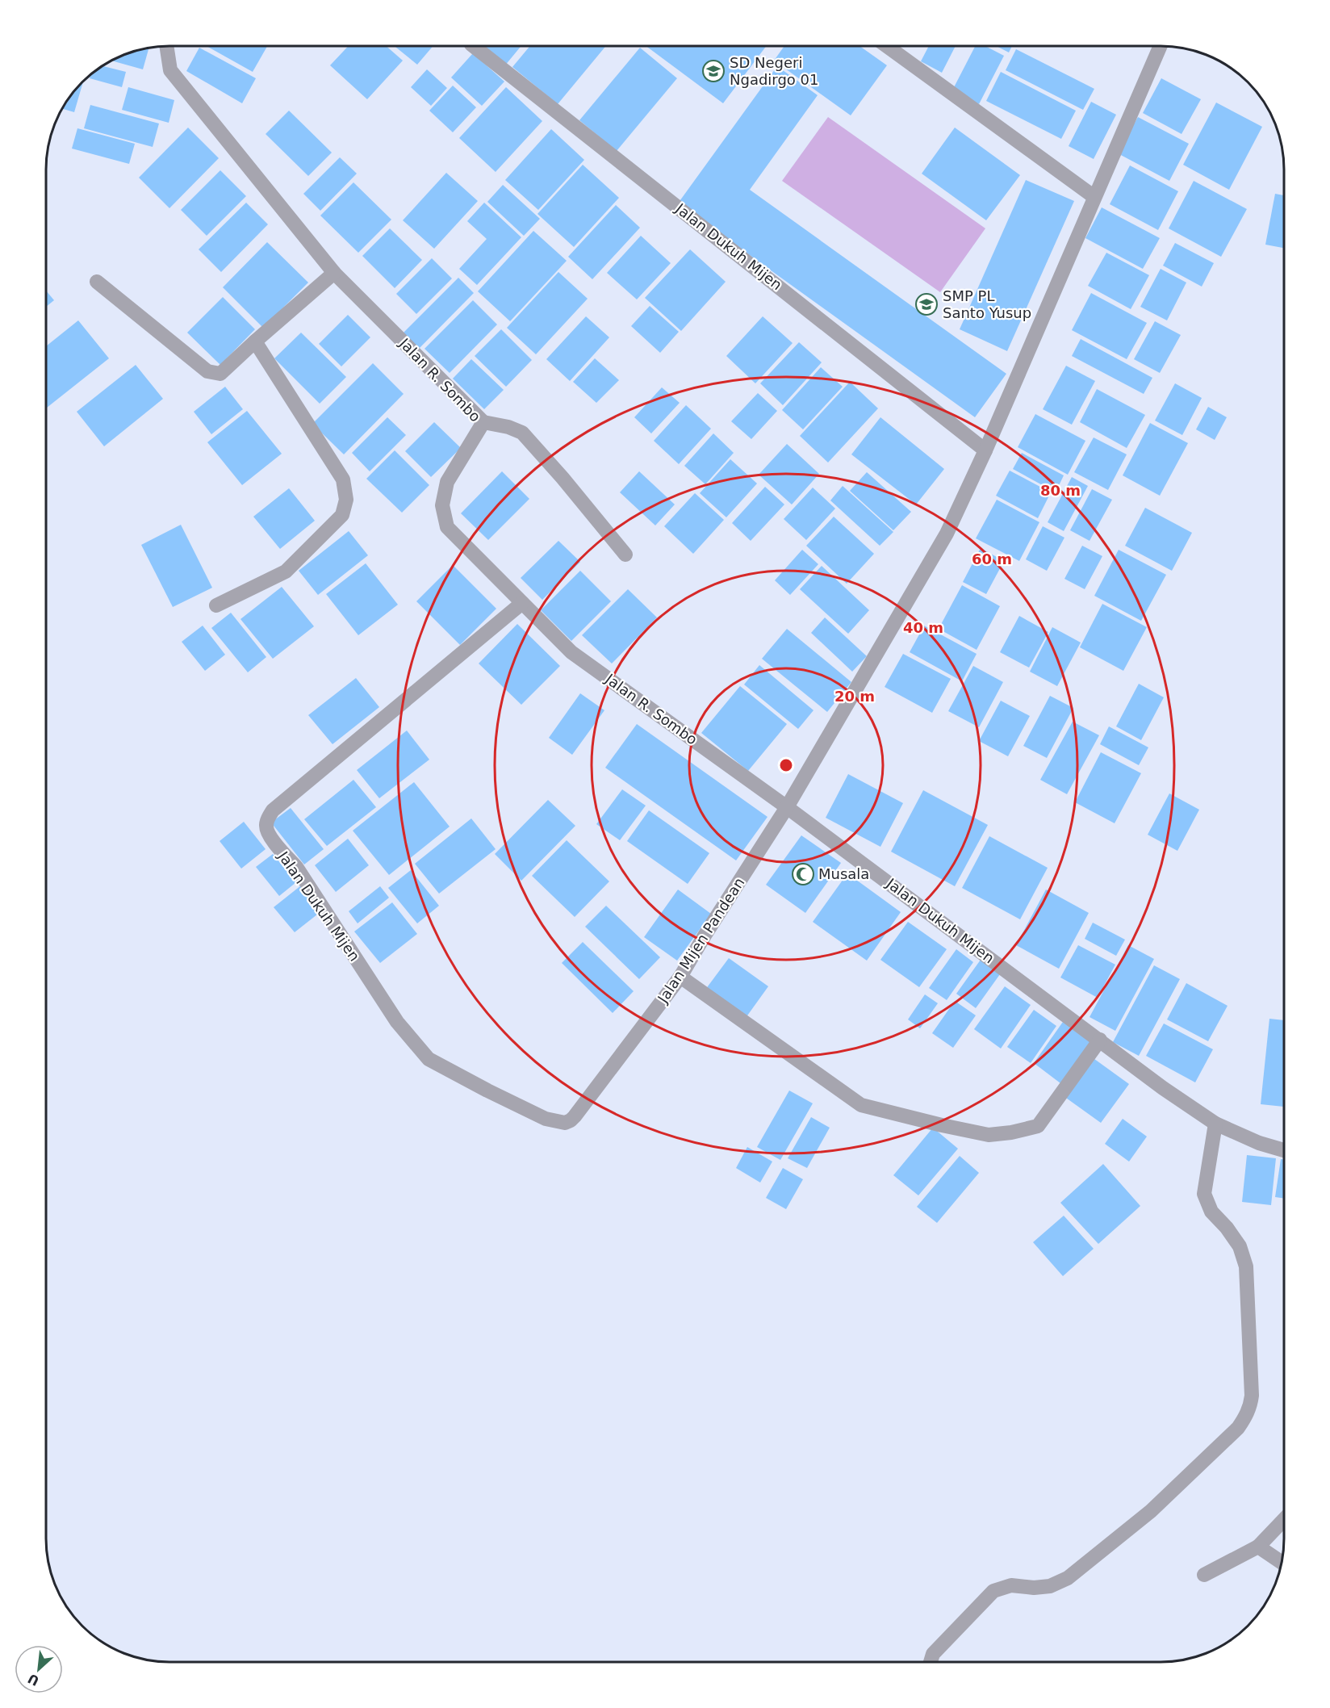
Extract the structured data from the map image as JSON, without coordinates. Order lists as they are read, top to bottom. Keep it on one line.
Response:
{"streets":{"street":["Jalan Dukuh Mijen","Jalan R. Sombo","Jalan Mijen Pandean"]},"crossings":[["Jalan Dukuh Mijen","Jalan R. Sombo"],["Jalan Dukuh Mijen","Jalan Mijen Pandean"],["Jalan R. Sombo","Jalan Mijen Pandean"]],"places":{"school or university":["SD Negeri Ngadirgo 01","SMP PL Santo Yusup"],"mosque":["Musala"]},"north":"bottom left","rings":["80 m","60 m","40 m","20 m"]}
